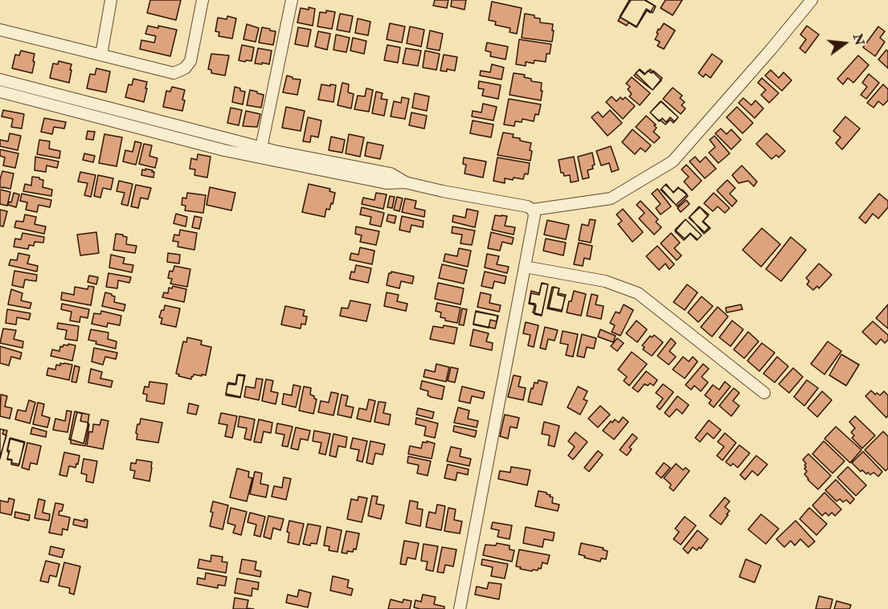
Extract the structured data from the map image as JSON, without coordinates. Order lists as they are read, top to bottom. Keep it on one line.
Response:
{"north":"right"}
